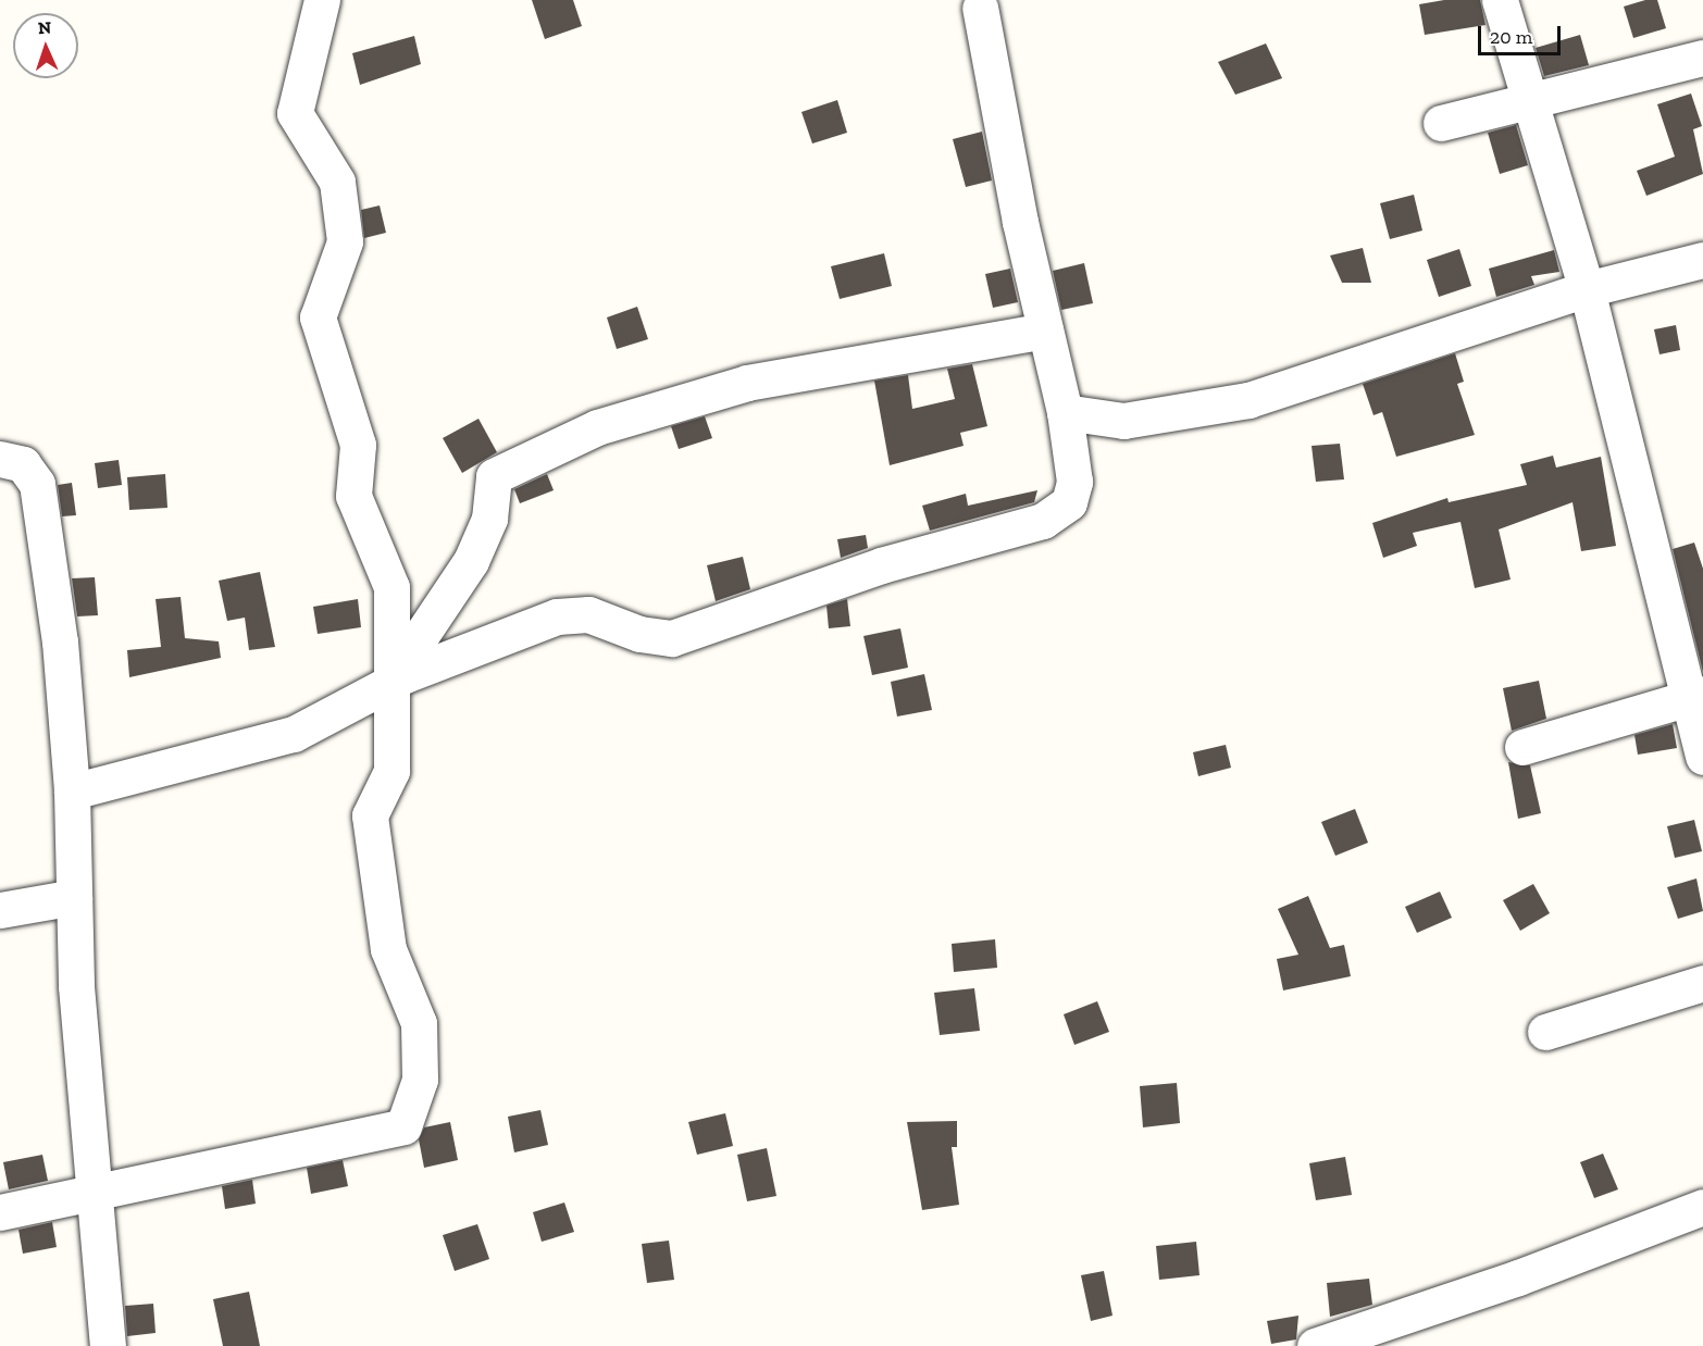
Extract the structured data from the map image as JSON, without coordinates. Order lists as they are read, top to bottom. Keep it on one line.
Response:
{"scale_bar":"20 m","north":"top"}
